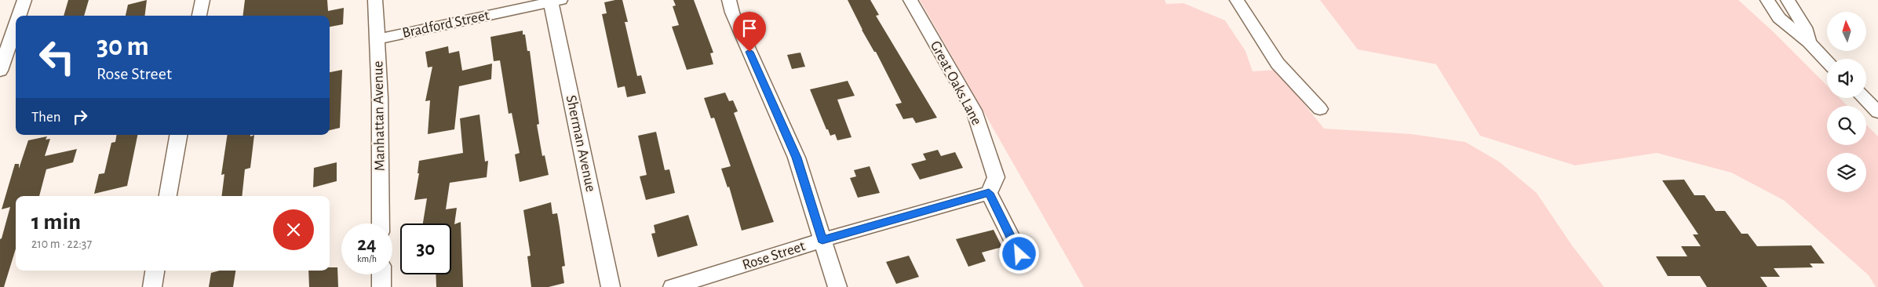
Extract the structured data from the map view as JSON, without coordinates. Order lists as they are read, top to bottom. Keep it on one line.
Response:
{"streets":{"street":["Bradford Street","Great Oaks Lane","Manhattan Avenue","Sherman Avenue","Rose Street"]},"crossings":[["Bradford Street","Manhattan Avenue"],["Bradford Street","Sherman Avenue"],["Great Oaks Lane","Rose Street"]],"north":"top","page":{"turn":["30 m","Rose Street"],"then":"Then","heading":["1 min","210 m · 22:37"],"speed":"24 km/h","limit":"30"}}
